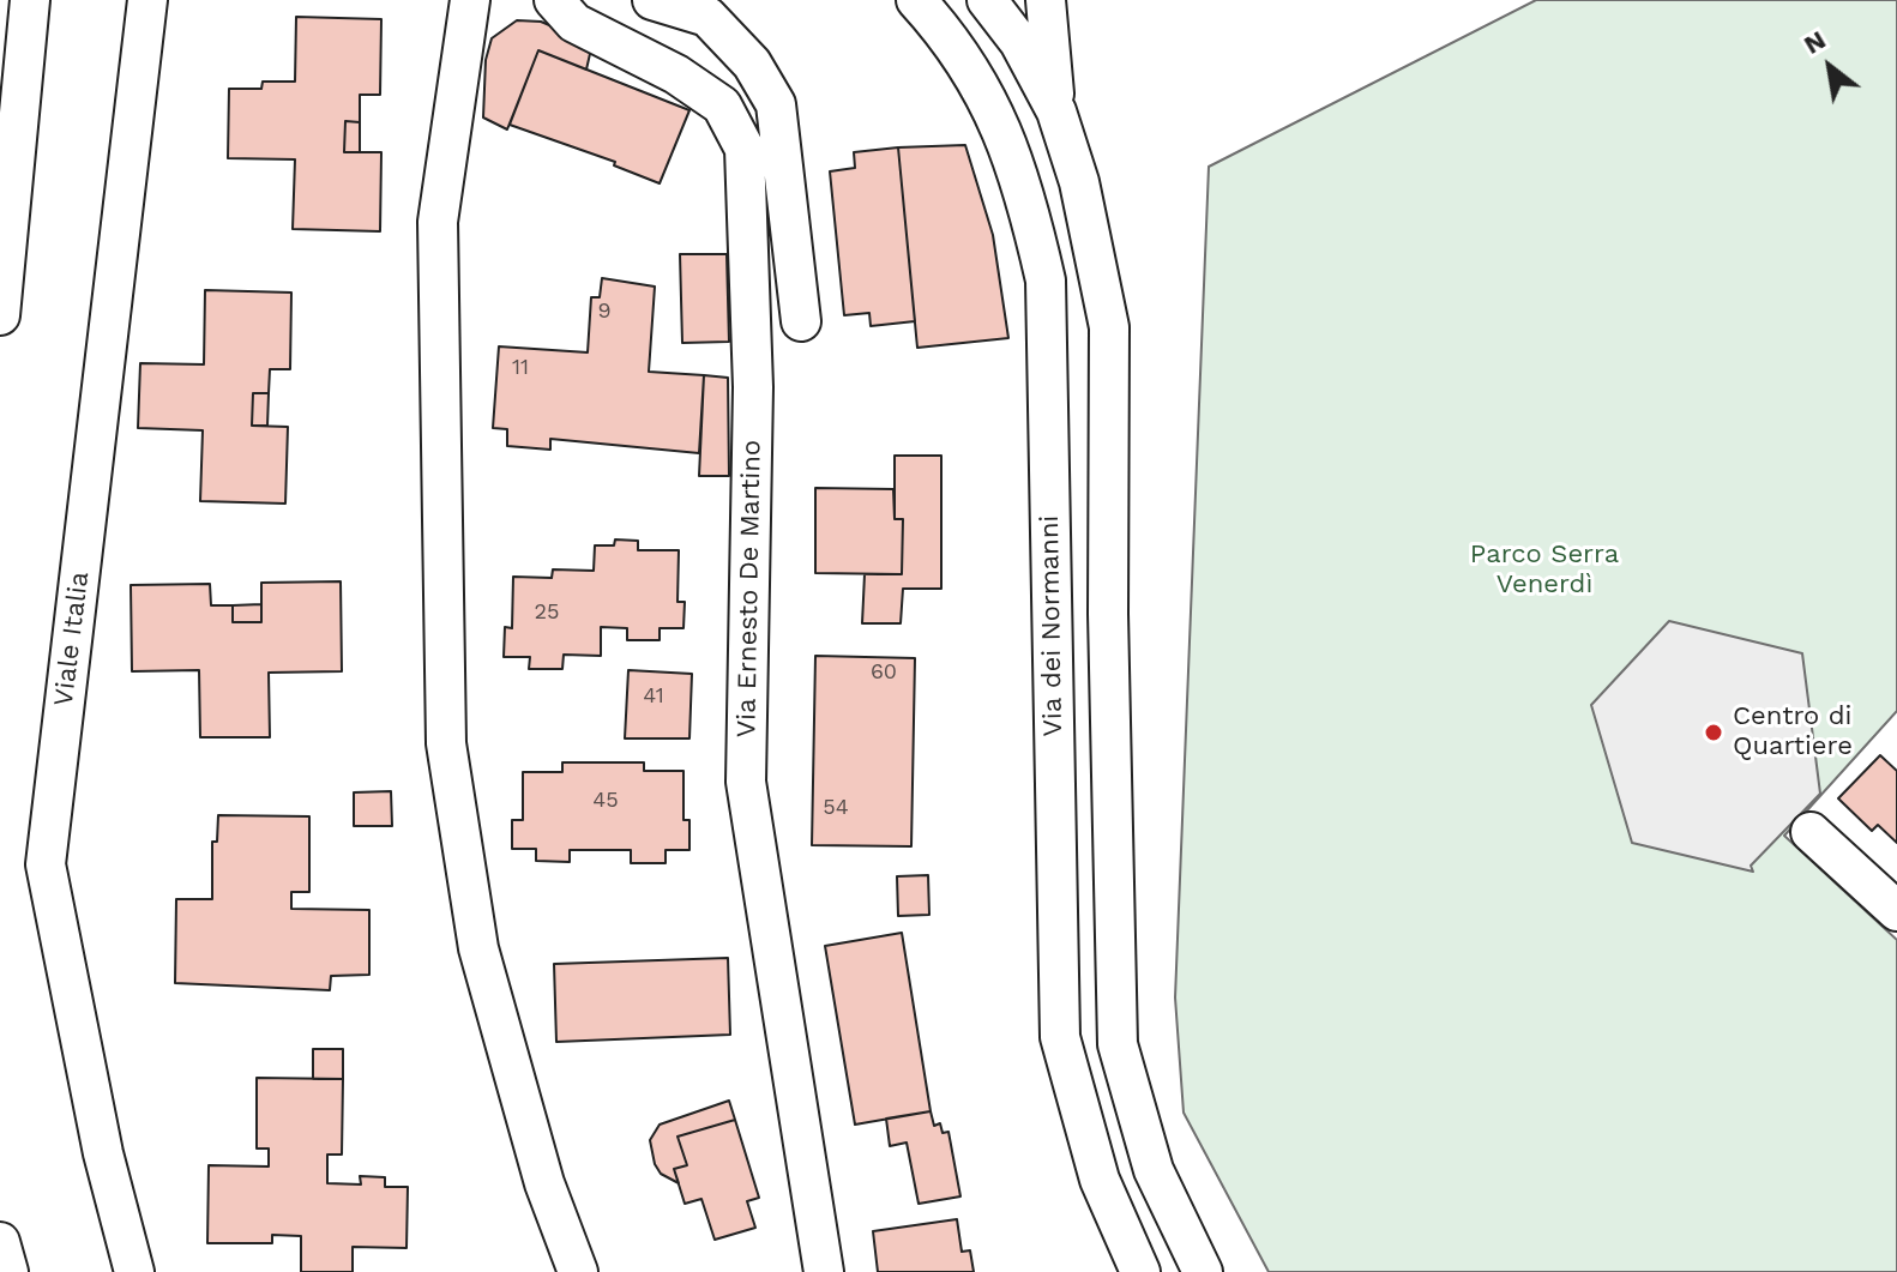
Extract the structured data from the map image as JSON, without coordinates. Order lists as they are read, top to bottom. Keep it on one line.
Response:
{"streets":{"street":["Via Ernesto De Martino","Via dei Normanni","Viale Italia"]},"parks":["Parco Serra Venerdì"],"places":["Centro di Quartiere"],"house_numbers":["9","11","25","60","41","45","54"],"north":"top left"}
